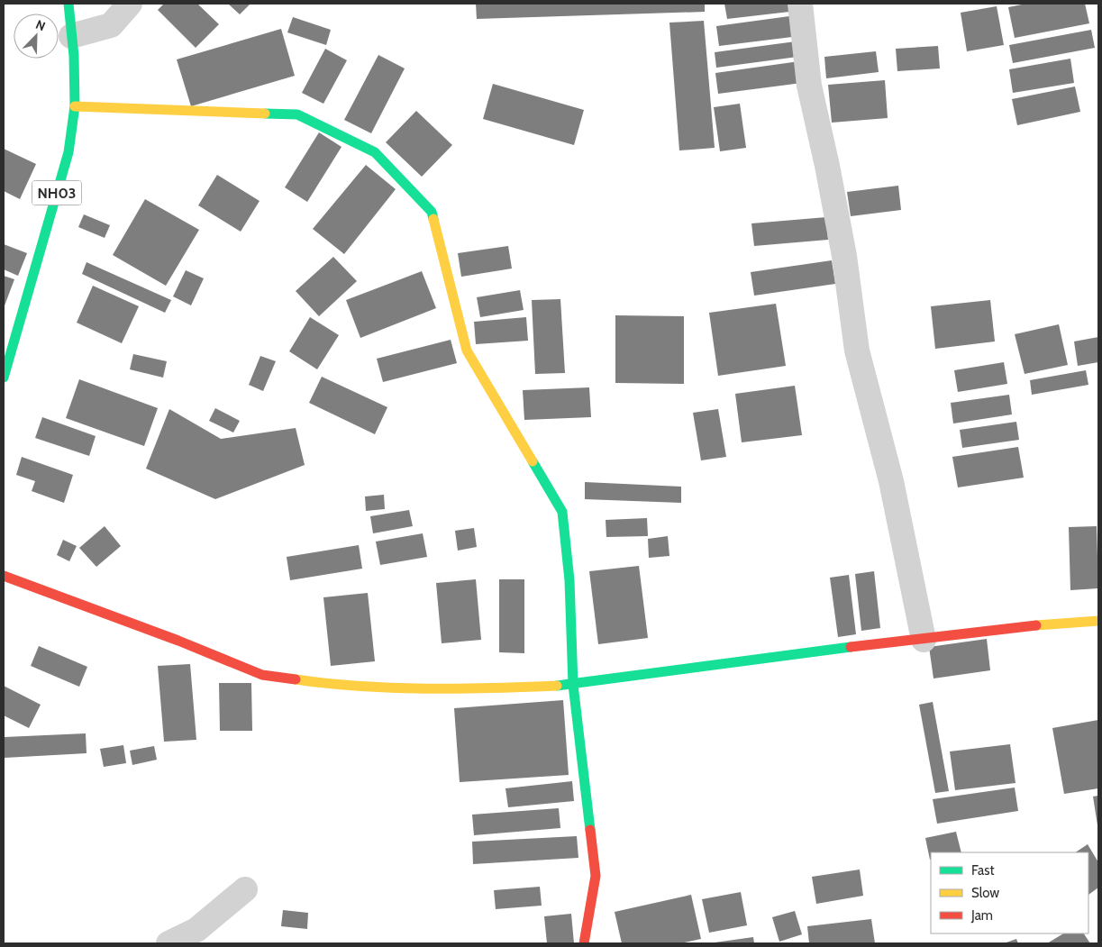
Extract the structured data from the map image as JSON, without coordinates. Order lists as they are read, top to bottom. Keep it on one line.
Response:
{"streets":{"street":["NH03"]},"legend":["Fast","Slow","Jam"],"north":"top right"}
